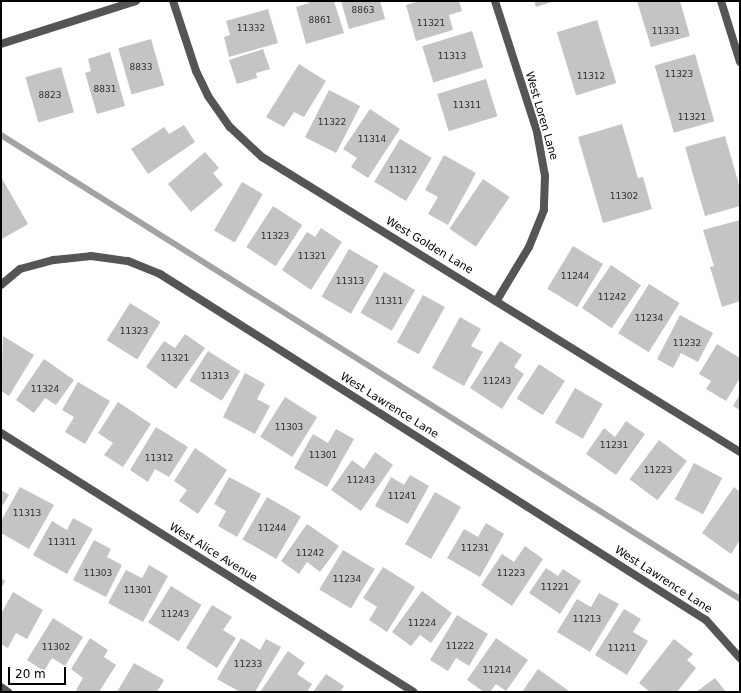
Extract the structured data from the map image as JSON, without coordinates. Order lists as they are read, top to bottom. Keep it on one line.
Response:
{"streets":{"street":["West Loren Lane","West Golden Lane","West Lawrence Lane","West Alice Avenue"]},"crossings":[["West Loren Lane","West Golden Lane"]],"house_numbers":["8863","8861","11321","11332","11331","11313","8833","11323","11312","8831","8823","11311","11321","11322","11314","11312","11302","11323","11321","11244","11313","11242","11311","11234","11323","11232","11321","11313","11243","11324","11303","11231","11301","11312","11223","11243","11241","11313","11244","11311","11231","11242","11303","11223","11234","11221","11301","11243","11213","11224","11222","11302","11211","11233","11214"],"scale_bar":"20 m"}
